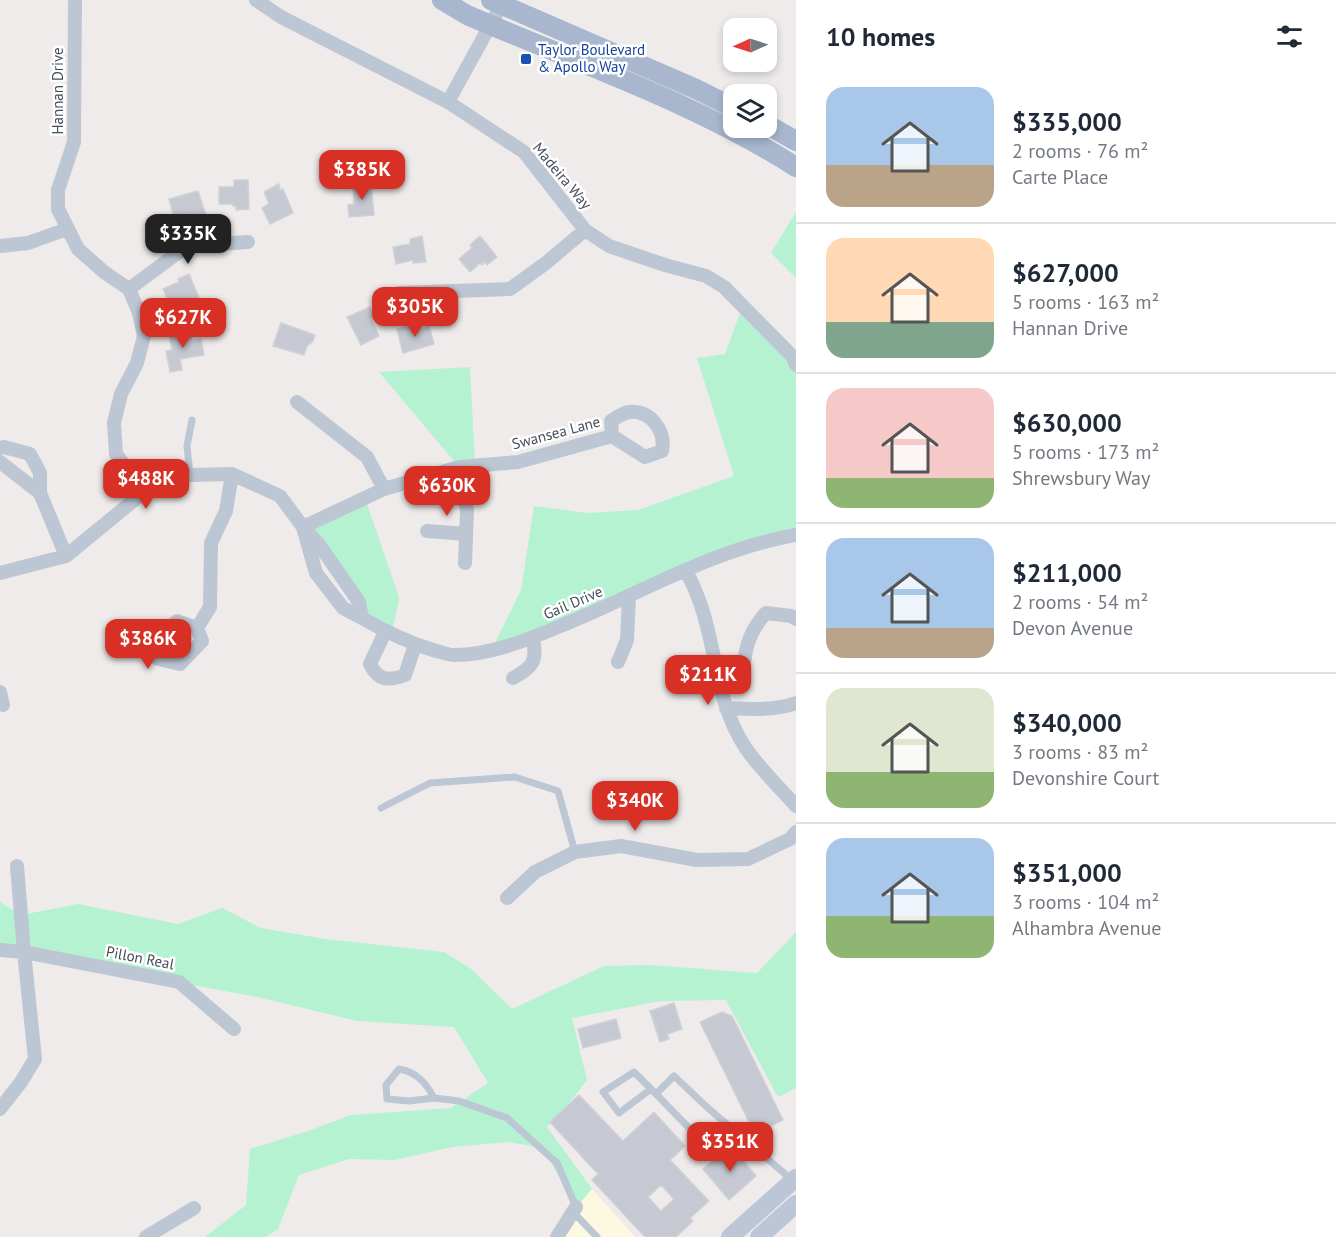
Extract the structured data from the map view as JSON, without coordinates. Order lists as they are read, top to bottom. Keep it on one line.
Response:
{"streets":{"street":["Hannan Drive","Madeira Way","Swansea Lane","Gail Drive","Pillon Real"]},"crossings":[["Swansea Lane","Gail Drive"]],"places":{"transit":["Taylor Boulevard & Apollo Way"]},"north":"left","page":{"heading":"10 homes","list":[{"name":"$335,000","note":"2 rooms · 76 m² · Carte Place"},{"name":"$627,000","note":"5 rooms · 163 m² · Hannan Drive"},{"name":"$630,000","note":"5 rooms · 173 m² · Shrewsbury Way"},{"name":"$211,000","note":"2 rooms · 54 m² · Devon Avenue"},{"name":"$340,000","note":"3 rooms · 83 m² · Devonshire Court"},{"name":"$351,000","note":"3 rooms · 104 m² · Alhambra Avenue"}],"price":["$385K","$335K","$305K","$627K","$488K","$630K","$386K","$211K","$340K","$351K"]}}
